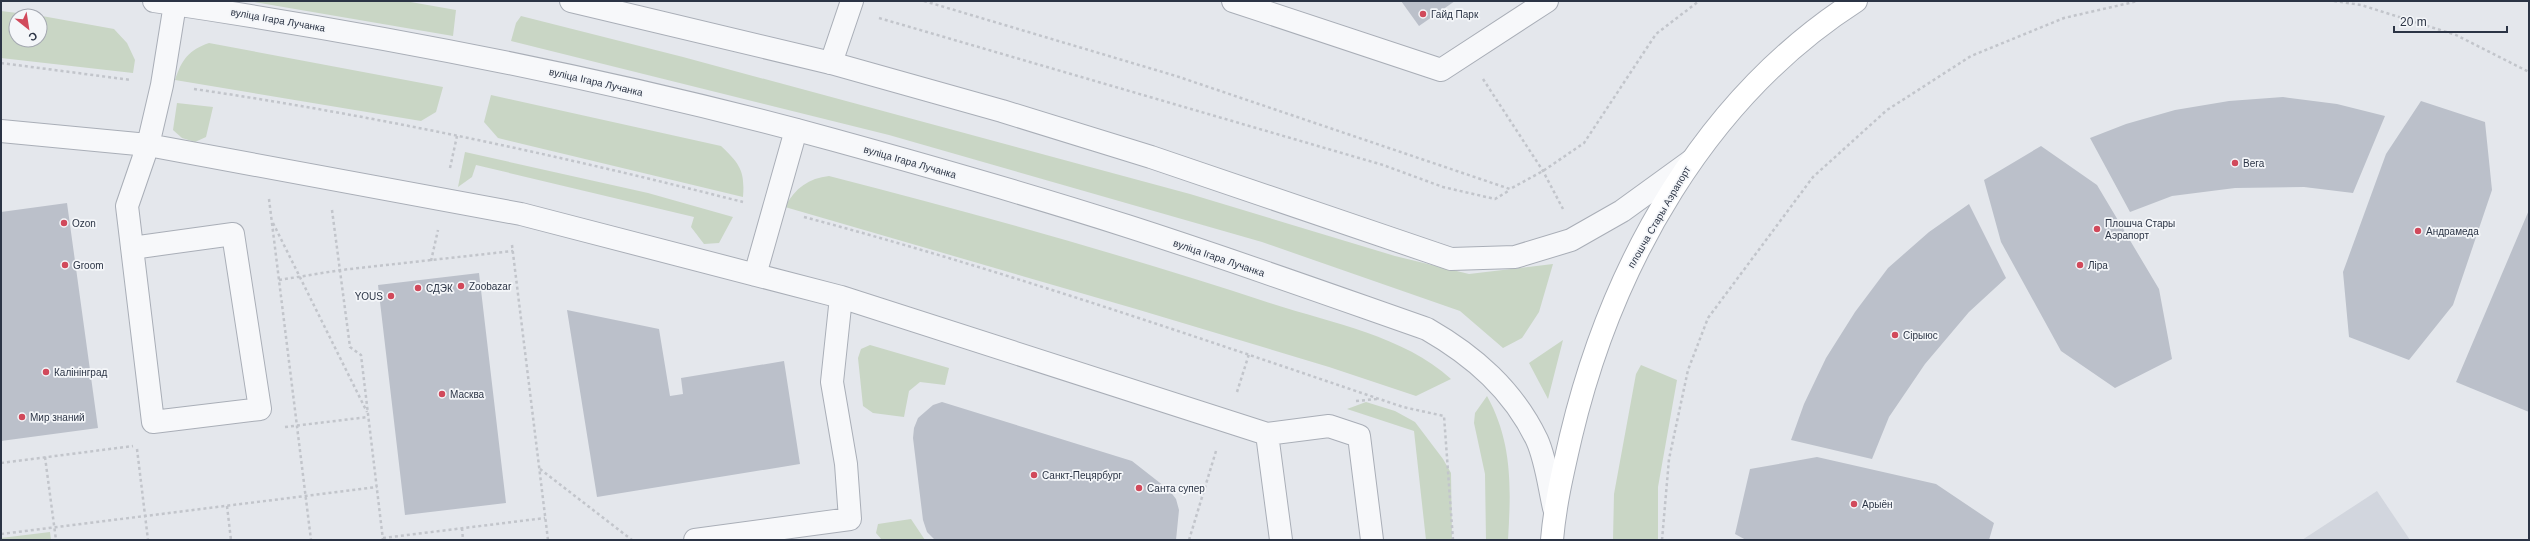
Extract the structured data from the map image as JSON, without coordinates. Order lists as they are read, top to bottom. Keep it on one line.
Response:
{"streets":{"main road":["плошча Стары Аэрапорт"],"street":["вуліца Ігара Лучанка"]},"crossings":[["вуліца Ігара Лучанка","плошча Стары Аэрапорт"]],"places":["Гайд Парк","Вега","Ozon","Плошча Стары Аэрапорт","Андрамеда","Groom","Ліра","Zoobazar","СДЭК","YOUS","Сірыюс","Калінінград","Масква","Мир знаний","Санкт-Пецярбург","Санта супер","Арыён"],"scale_bar":"20 m","north":"bottom right"}
